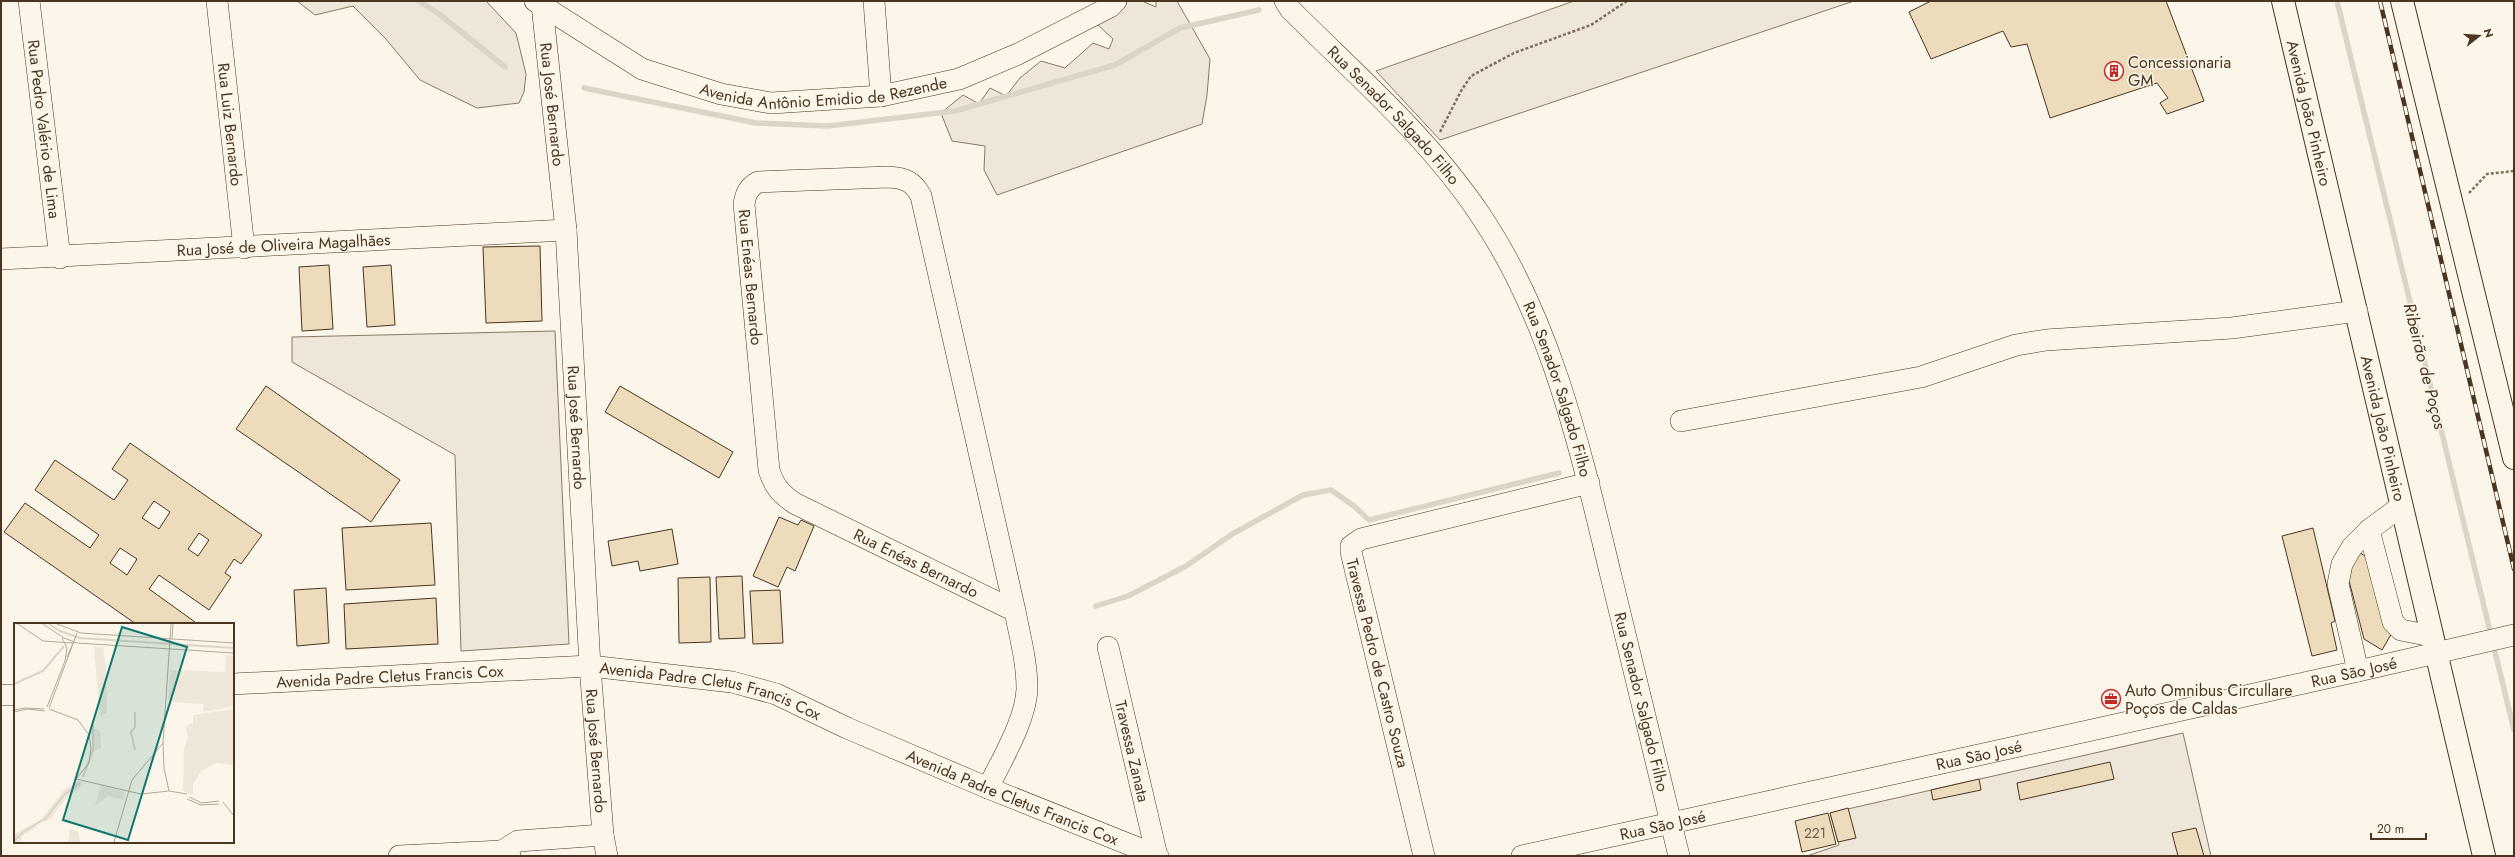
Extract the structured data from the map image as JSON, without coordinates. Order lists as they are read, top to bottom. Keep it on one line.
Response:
{"streets":{"main road":["Avenida João Pinheiro"],"street":["Avenida Antônio Emidio de Rezende","Rua José Bernardo","Rua Senador Salgado Filho","Rua Luiz Bernardo","Rua Pedro Valério de Lima","Rua José de Oliveira Magalhães","Rua Enéas Bernardo","Travessa Pedro de Castro Souza","Rua São José","Avenida Padre Cletus Francis Cox","Travessa Zanata"]},"crossings":[["Avenida Antônio Emidio de Rezende","Rua José Bernardo"],["Rua José Bernardo","Rua José de Oliveira Magalhães"],["Rua José Bernardo","Avenida Padre Cletus Francis Cox"],["Avenida João Pinheiro","Rua São José"],["Rua Senador Salgado Filho","Travessa Pedro de Castro Souza"],["Rua Senador Salgado Filho","Rua São José"],["Rua Luiz Bernardo","Rua José de Oliveira Magalhães"],["Rua Pedro Valério de Lima","Rua José de Oliveira Magalhães"],["Rua Enéas Bernardo","Avenida Padre Cletus Francis Cox"],["Avenida Padre Cletus Francis Cox","Travessa Zanata"]],"water":["Ribeirão de Poços"],"places":{"building":["Concessionaria GM"],"office":["Auto Omnibus Circullare Poços de Caldas"]},"house_numbers":["221"],"scale_bar":"20 m","north":"right"}
